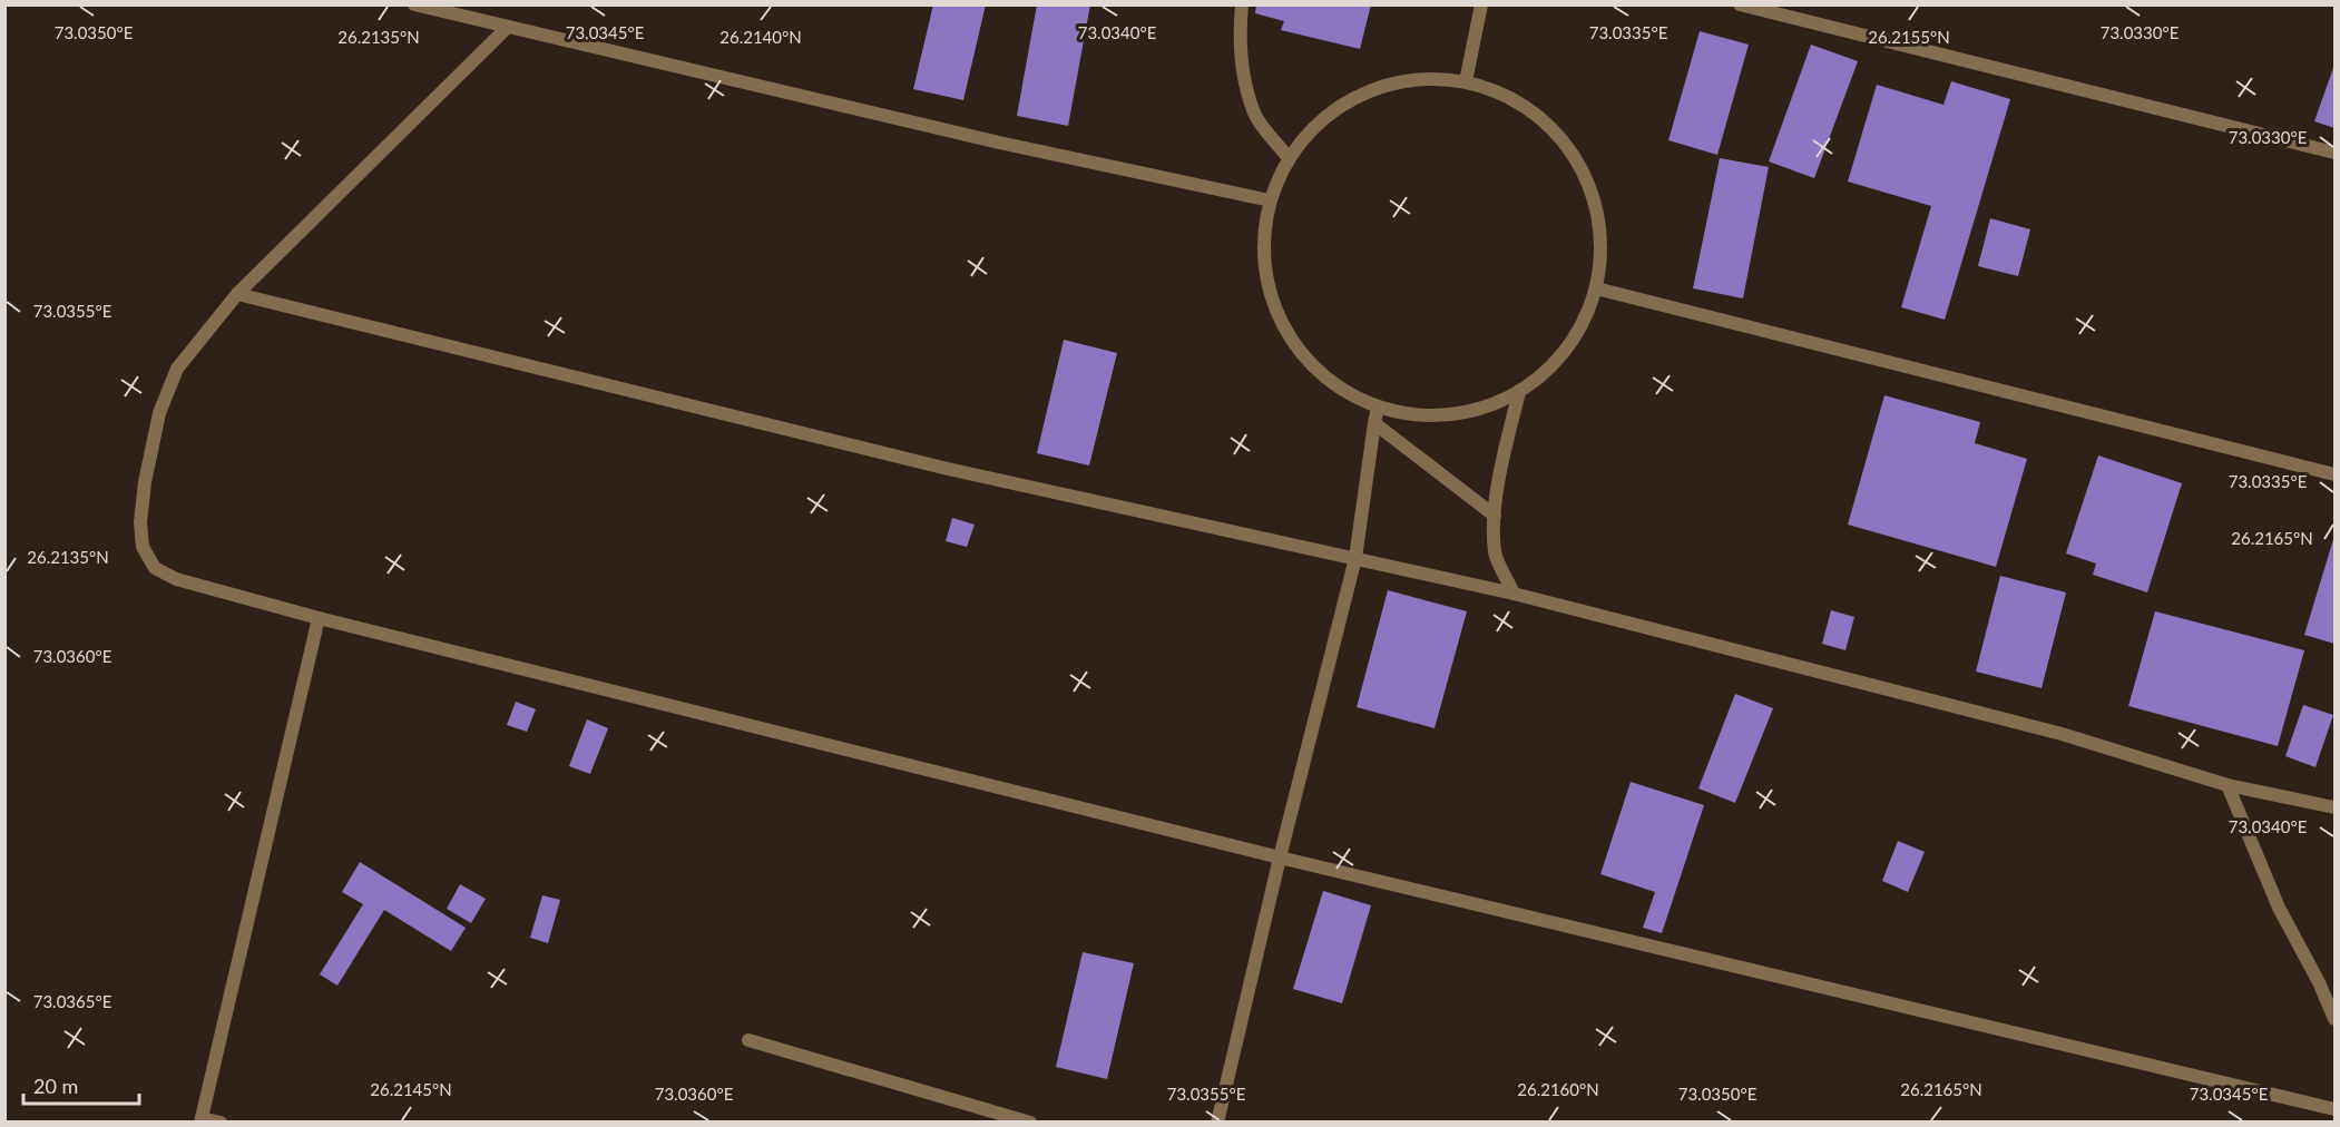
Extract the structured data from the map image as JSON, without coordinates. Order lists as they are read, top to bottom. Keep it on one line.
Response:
{"scale_bar":"20 m","coordinates":["73.0340°E","73.0335°E","73.0350°E","73.0345°E","73.0330°E","26.2135°N","26.2140°N","26.2155°N","73.0355°E","26.2165°N","73.0360°E","73.0365°E","26.2145°N","26.2160°N"]}
